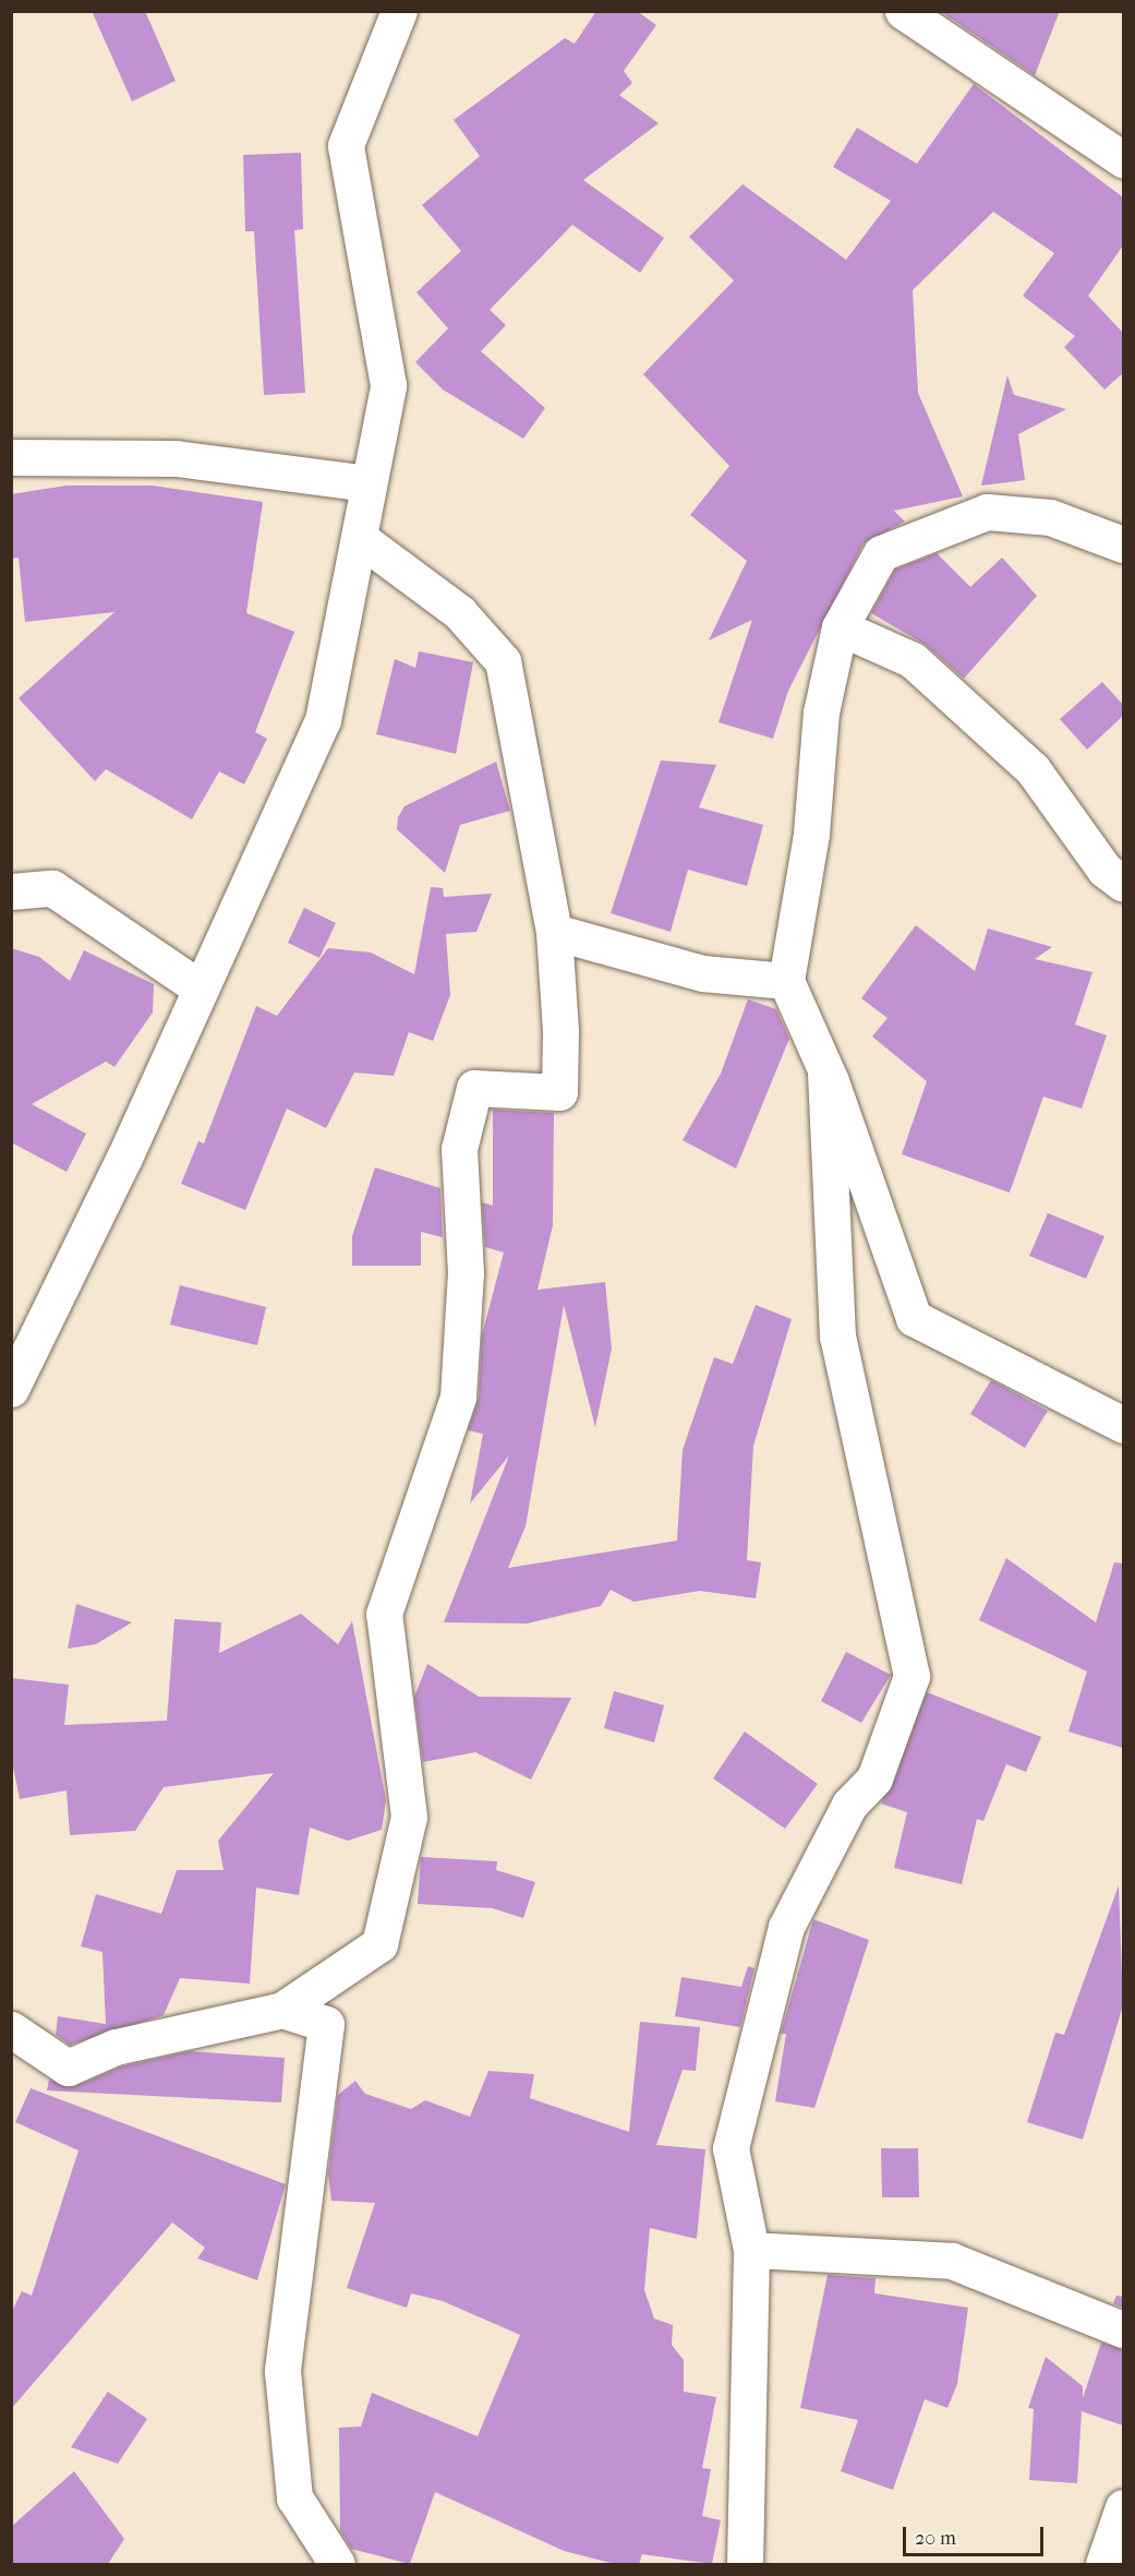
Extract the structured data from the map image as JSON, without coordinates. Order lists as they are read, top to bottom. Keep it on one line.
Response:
{"scale_bar":"20 m"}
